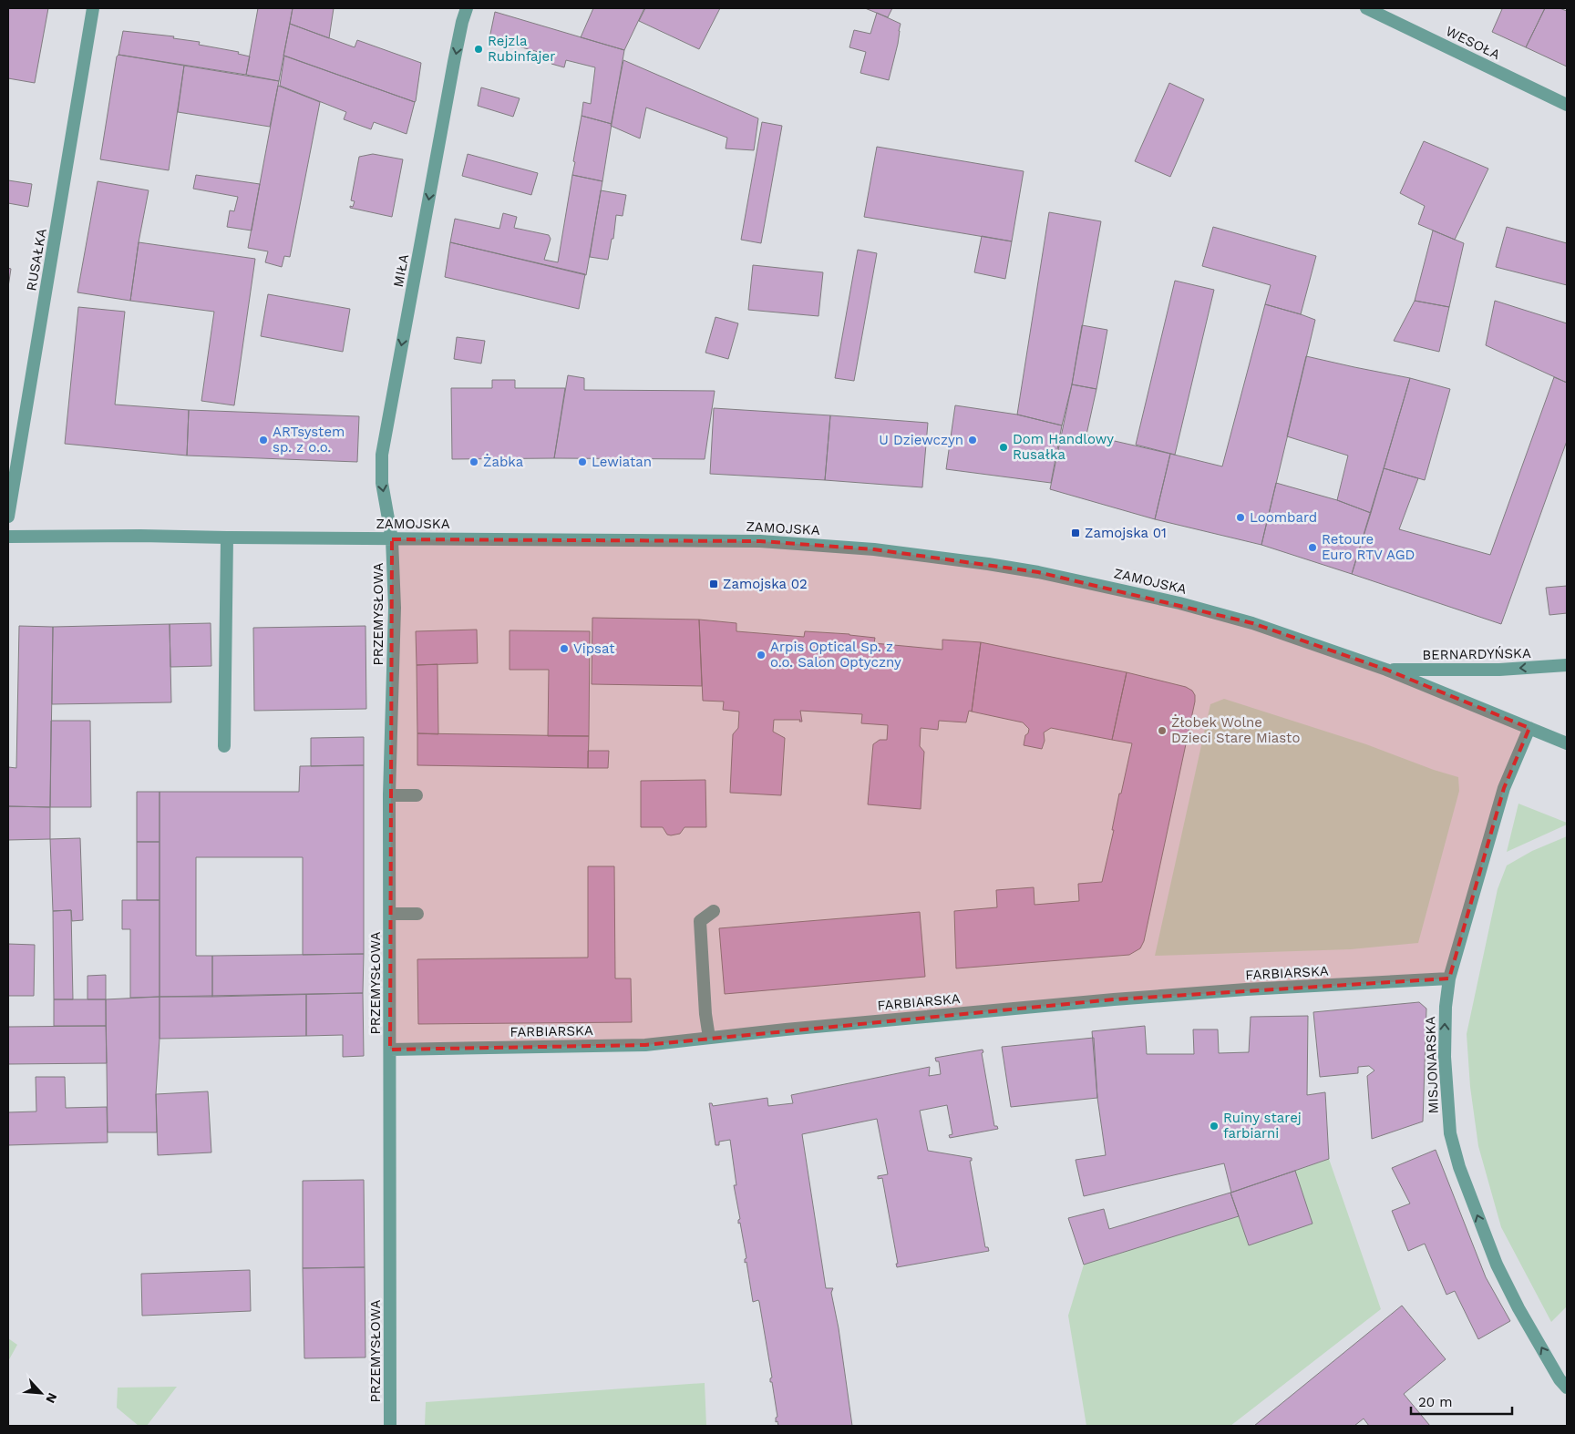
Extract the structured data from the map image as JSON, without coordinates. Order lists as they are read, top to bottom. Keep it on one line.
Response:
{"streets":{"street":["WESOŁA","RUSAŁKA","MIŁA","ZAMOJSKA","PRZEMYSŁOWA","BERNARDYŃSKA","FARBIARSKA","MISJONARSKA"]},"crossings":[["MIŁA","ZAMOJSKA"],["MIŁA","PRZEMYSŁOWA"],["ZAMOJSKA","PRZEMYSŁOWA"],["ZAMOJSKA","BERNARDYŃSKA"],["ZAMOJSKA","MISJONARSKA"],["PRZEMYSŁOWA","FARBIARSKA"],["FARBIARSKA","MISJONARSKA"]],"one_way":["MIŁA","BERNARDYŃSKA","MISJONARSKA"],"places":{"other":["Rejzla Rubinfajer","ARTsystem sp. z o.o.","U Dziewczyn","Dom Handlowy Rusałka","Żabka","Lewiatan","Loombard","Retoure Euro RTV AGD","Vipsat","Arpis Optical Sp. z o.o. Salon Optyczny","Żłobek Wolne Dzieci Stare Miasto","Ruiny starej farbiarni"],"transit":["Zamojska 01","Zamojska 02"]},"scale_bar":"20 m","north":"bottom right"}
